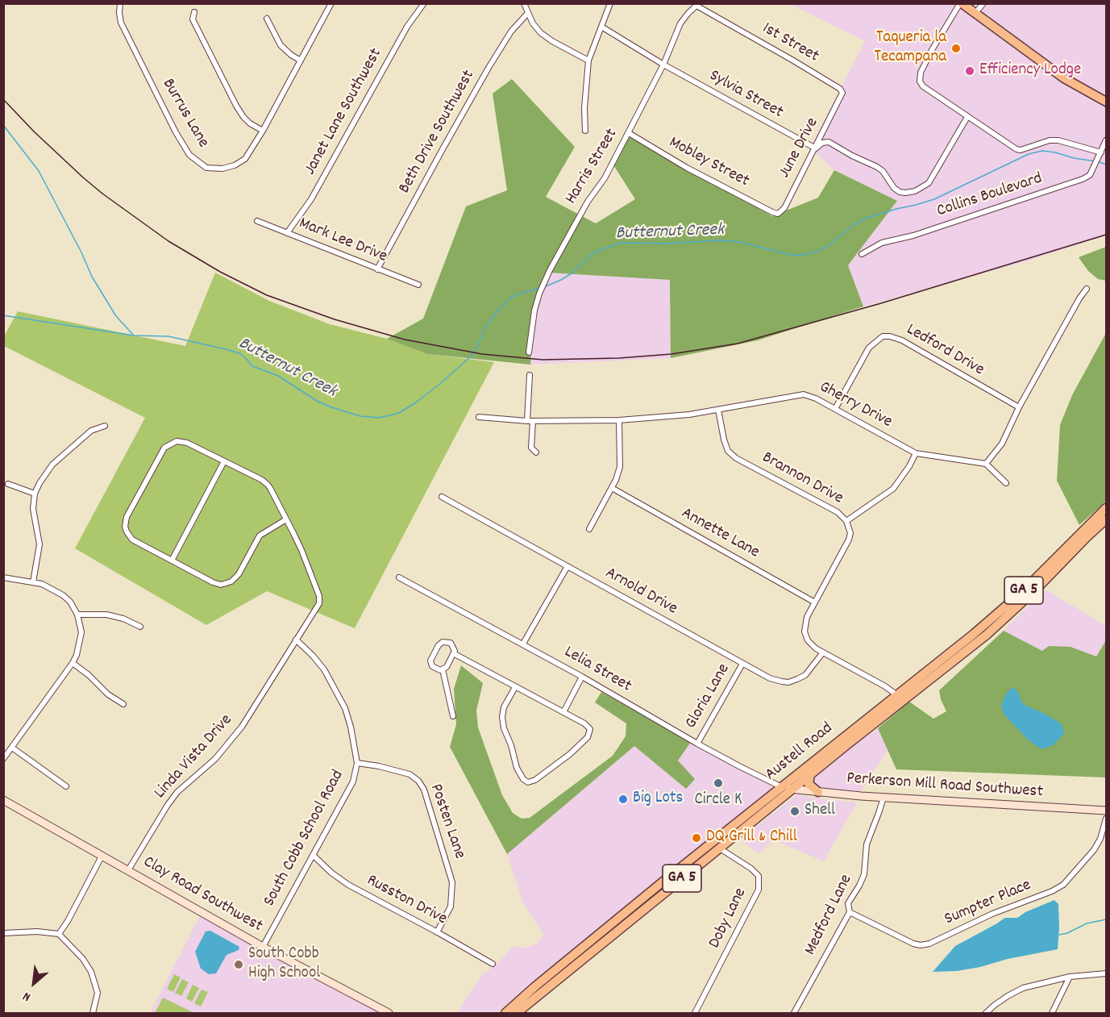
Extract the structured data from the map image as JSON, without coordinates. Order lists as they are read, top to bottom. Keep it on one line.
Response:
{"streets":{"main road":["GA 5","Austell Road"],"street":["1st Street","Sylvia Street","Janet Lane Southwest","Burrus Lane","Beth Drive Southwest","June Drive","Mobley Street","Harris Street","Collins Boulevard","Mark Lee Drive","Ledford Drive","Gherry Drive","Brannon Drive","Annette Lane","Arnold Drive","Lelia Street","Gloria Lane","Linda Vista Drive","Perkerson Mill Road Southwest","Posten Lane","South Cobb School Road","Clay Road Southwest","Russton Drive","Sumpter Place","Medford Lane","Doby Lane"]},"crossings":[["1st Street","June Drive"],["1st Street","Harris Street"],["Sylvia Street","June Drive"],["Sylvia Street","Harris Street"],["Janet Lane Southwest","Mark Lee Drive"],["Beth Drive Southwest","Mark Lee Drive"],["June Drive","Mobley Street"],["Mobley Street","Harris Street"],["Ledford Drive","Gherry Drive"],["Gherry Drive","Brannon Drive"],["Brannon Drive","Annette Lane"],["Brannon Drive","Arnold Drive"],["Brannon Drive","Austell Road"],["Arnold Drive","Gloria Lane"],["Lelia Street","Gloria Lane"],["Lelia Street","Austell Road"],["Lelia Street","Perkerson Mill Road Southwest"],["Austell Road","Perkerson Mill Road Southwest"],["Austell Road","Doby Lane"],["Linda Vista Drive","South Cobb School Road"],["Linda Vista Drive","Clay Road Southwest"],["Perkerson Mill Road Southwest","Medford Lane"],["Posten Lane","South Cobb School Road"],["Posten Lane","Russton Drive"],["South Cobb School Road","Clay Road Southwest"],["South Cobb School Road","Russton Drive"],["Sumpter Place","Medford Lane"]],"water":["Butternut Creek"],"places":["Taqueria la Tecampana","Efficiency Lodge","Circle K","Big Lots","Shell","DQ Grill & Chill","South Cobb High School"],"north":"bottom left"}
